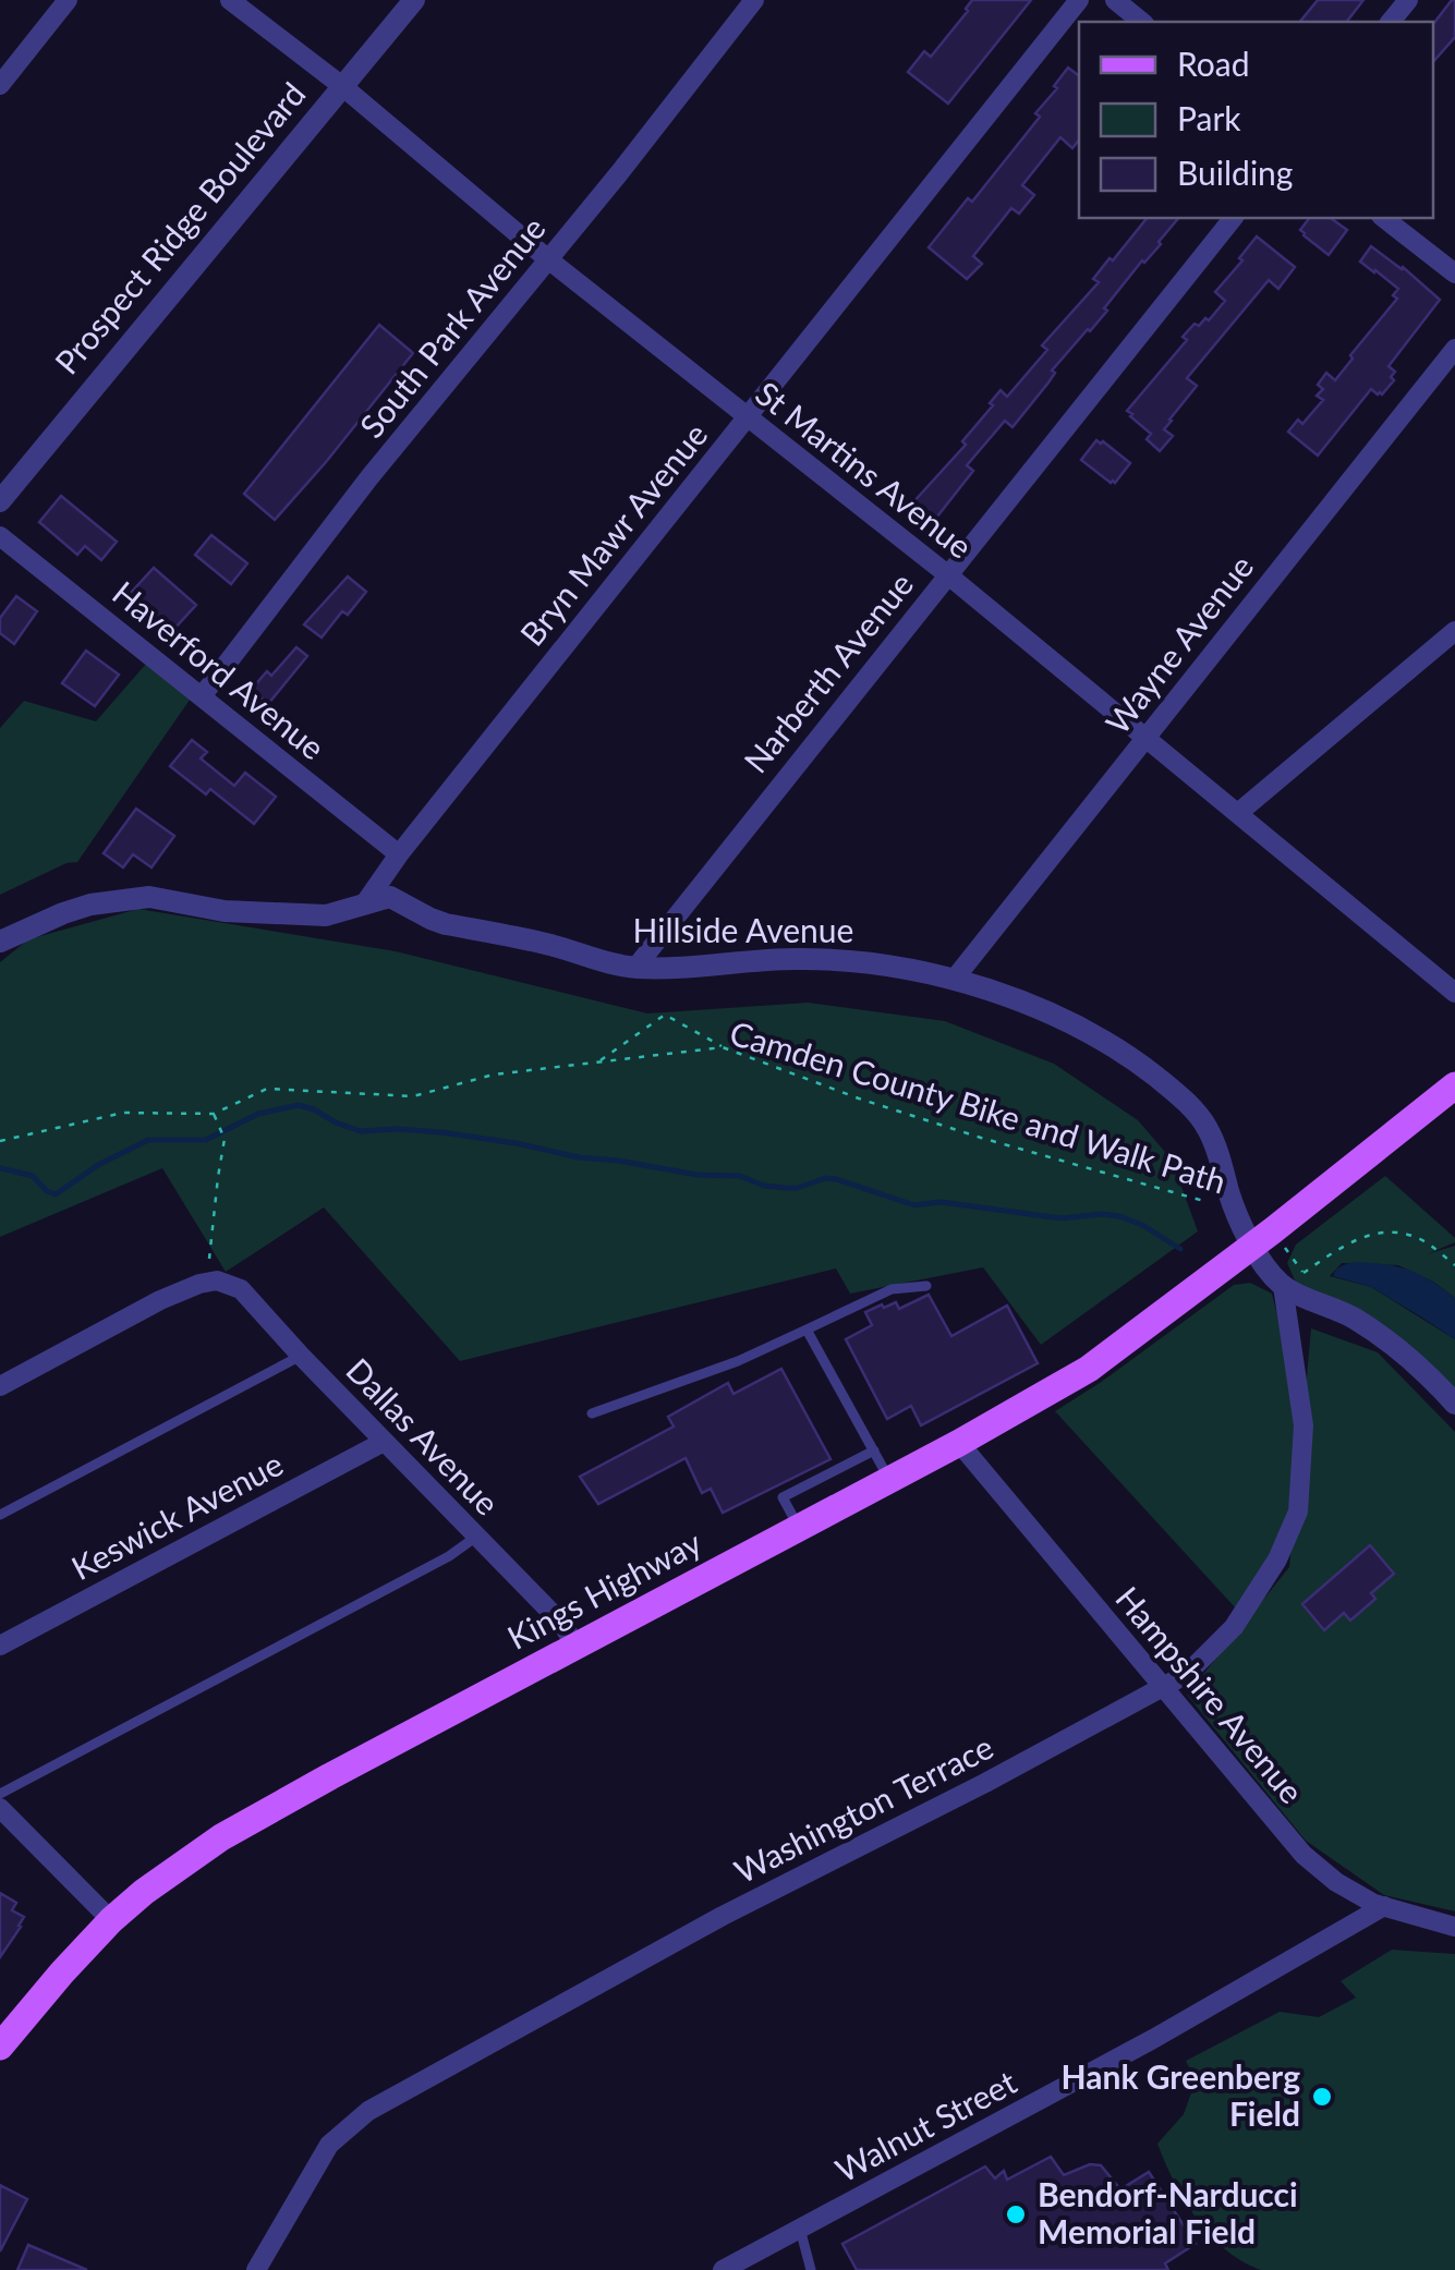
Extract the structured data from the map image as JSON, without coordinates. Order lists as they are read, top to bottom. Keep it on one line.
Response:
{"streets":{"main road":["Kings Highway"],"street":["Prospect Ridge Boulevard","South Park Avenue","St Martins Avenue","Bryn Mawr Avenue","Wayne Avenue","Haverford Avenue","Narberth Avenue","Hillside Avenue","Dallas Avenue","Keswick Avenue","Hampshire Avenue","Washington Terrace","Walnut Street"],"path":["Camden County Bike and Walk Path"]},"crossings":[["Prospect Ridge Boulevard","St Martins Avenue"],["South Park Avenue","St Martins Avenue"],["South Park Avenue","Haverford Avenue"],["St Martins Avenue","Bryn Mawr Avenue"],["St Martins Avenue","Wayne Avenue"],["St Martins Avenue","Narberth Avenue"],["Bryn Mawr Avenue","Haverford Avenue"],["Bryn Mawr Avenue","Hillside Avenue"],["Wayne Avenue","Hillside Avenue"],["Narberth Avenue","Hillside Avenue"],["Hillside Avenue","Camden County Bike and Walk Path"],["Hillside Avenue","Kings Highway"],["Hillside Avenue","Washington Terrace"],["Dallas Avenue","Keswick Avenue"],["Dallas Avenue","Kings Highway"],["Kings Highway","Hampshire Avenue"],["Hampshire Avenue","Washington Terrace"],["Hampshire Avenue","Walnut Street"]],"places":["Hank Greenberg Field","Bendorf-Narducci Memorial Field"],"legend":["Road","Park","Building"]}
